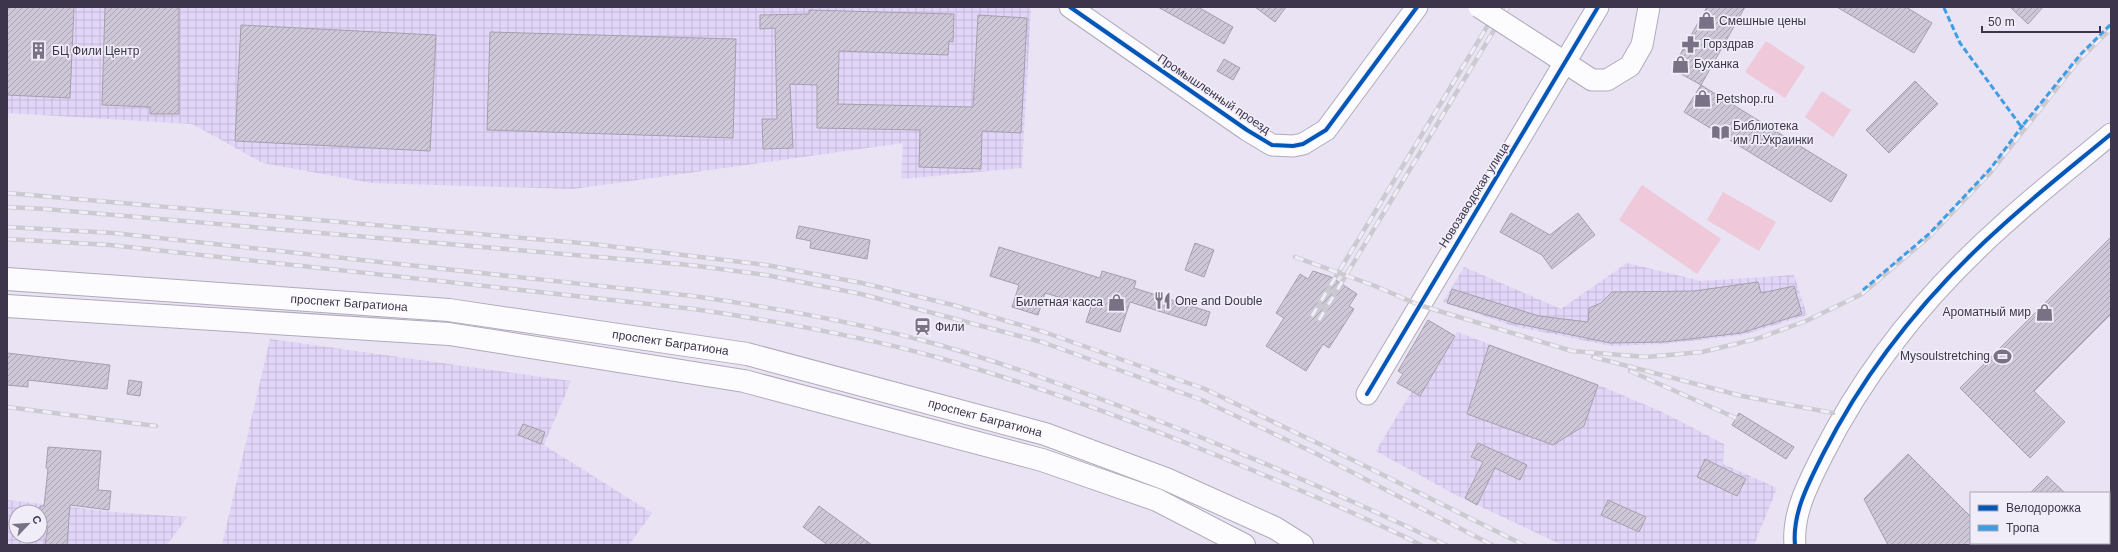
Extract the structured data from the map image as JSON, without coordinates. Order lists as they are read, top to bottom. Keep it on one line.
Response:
{"streets":{"main road":["проспект Багратиона"],"street":["Промышленный проезд","Новозаводская улица"]},"places":{"shop":["Смешные цены","Буханка","Petshop.ru","Билетная касса","Ароматный мир"],"pharmacy":["Горздрав"],"building":["БЦ Фили Центр"],"library":["Библиотека им Л.Украинки"],"restaurant":["One and Double"],"station":["Фили"],"sports":["Mysoulstretching"]},"legend":["Велодорожка","Тропа"],"scale_bar":"50 m","north":"top right"}
